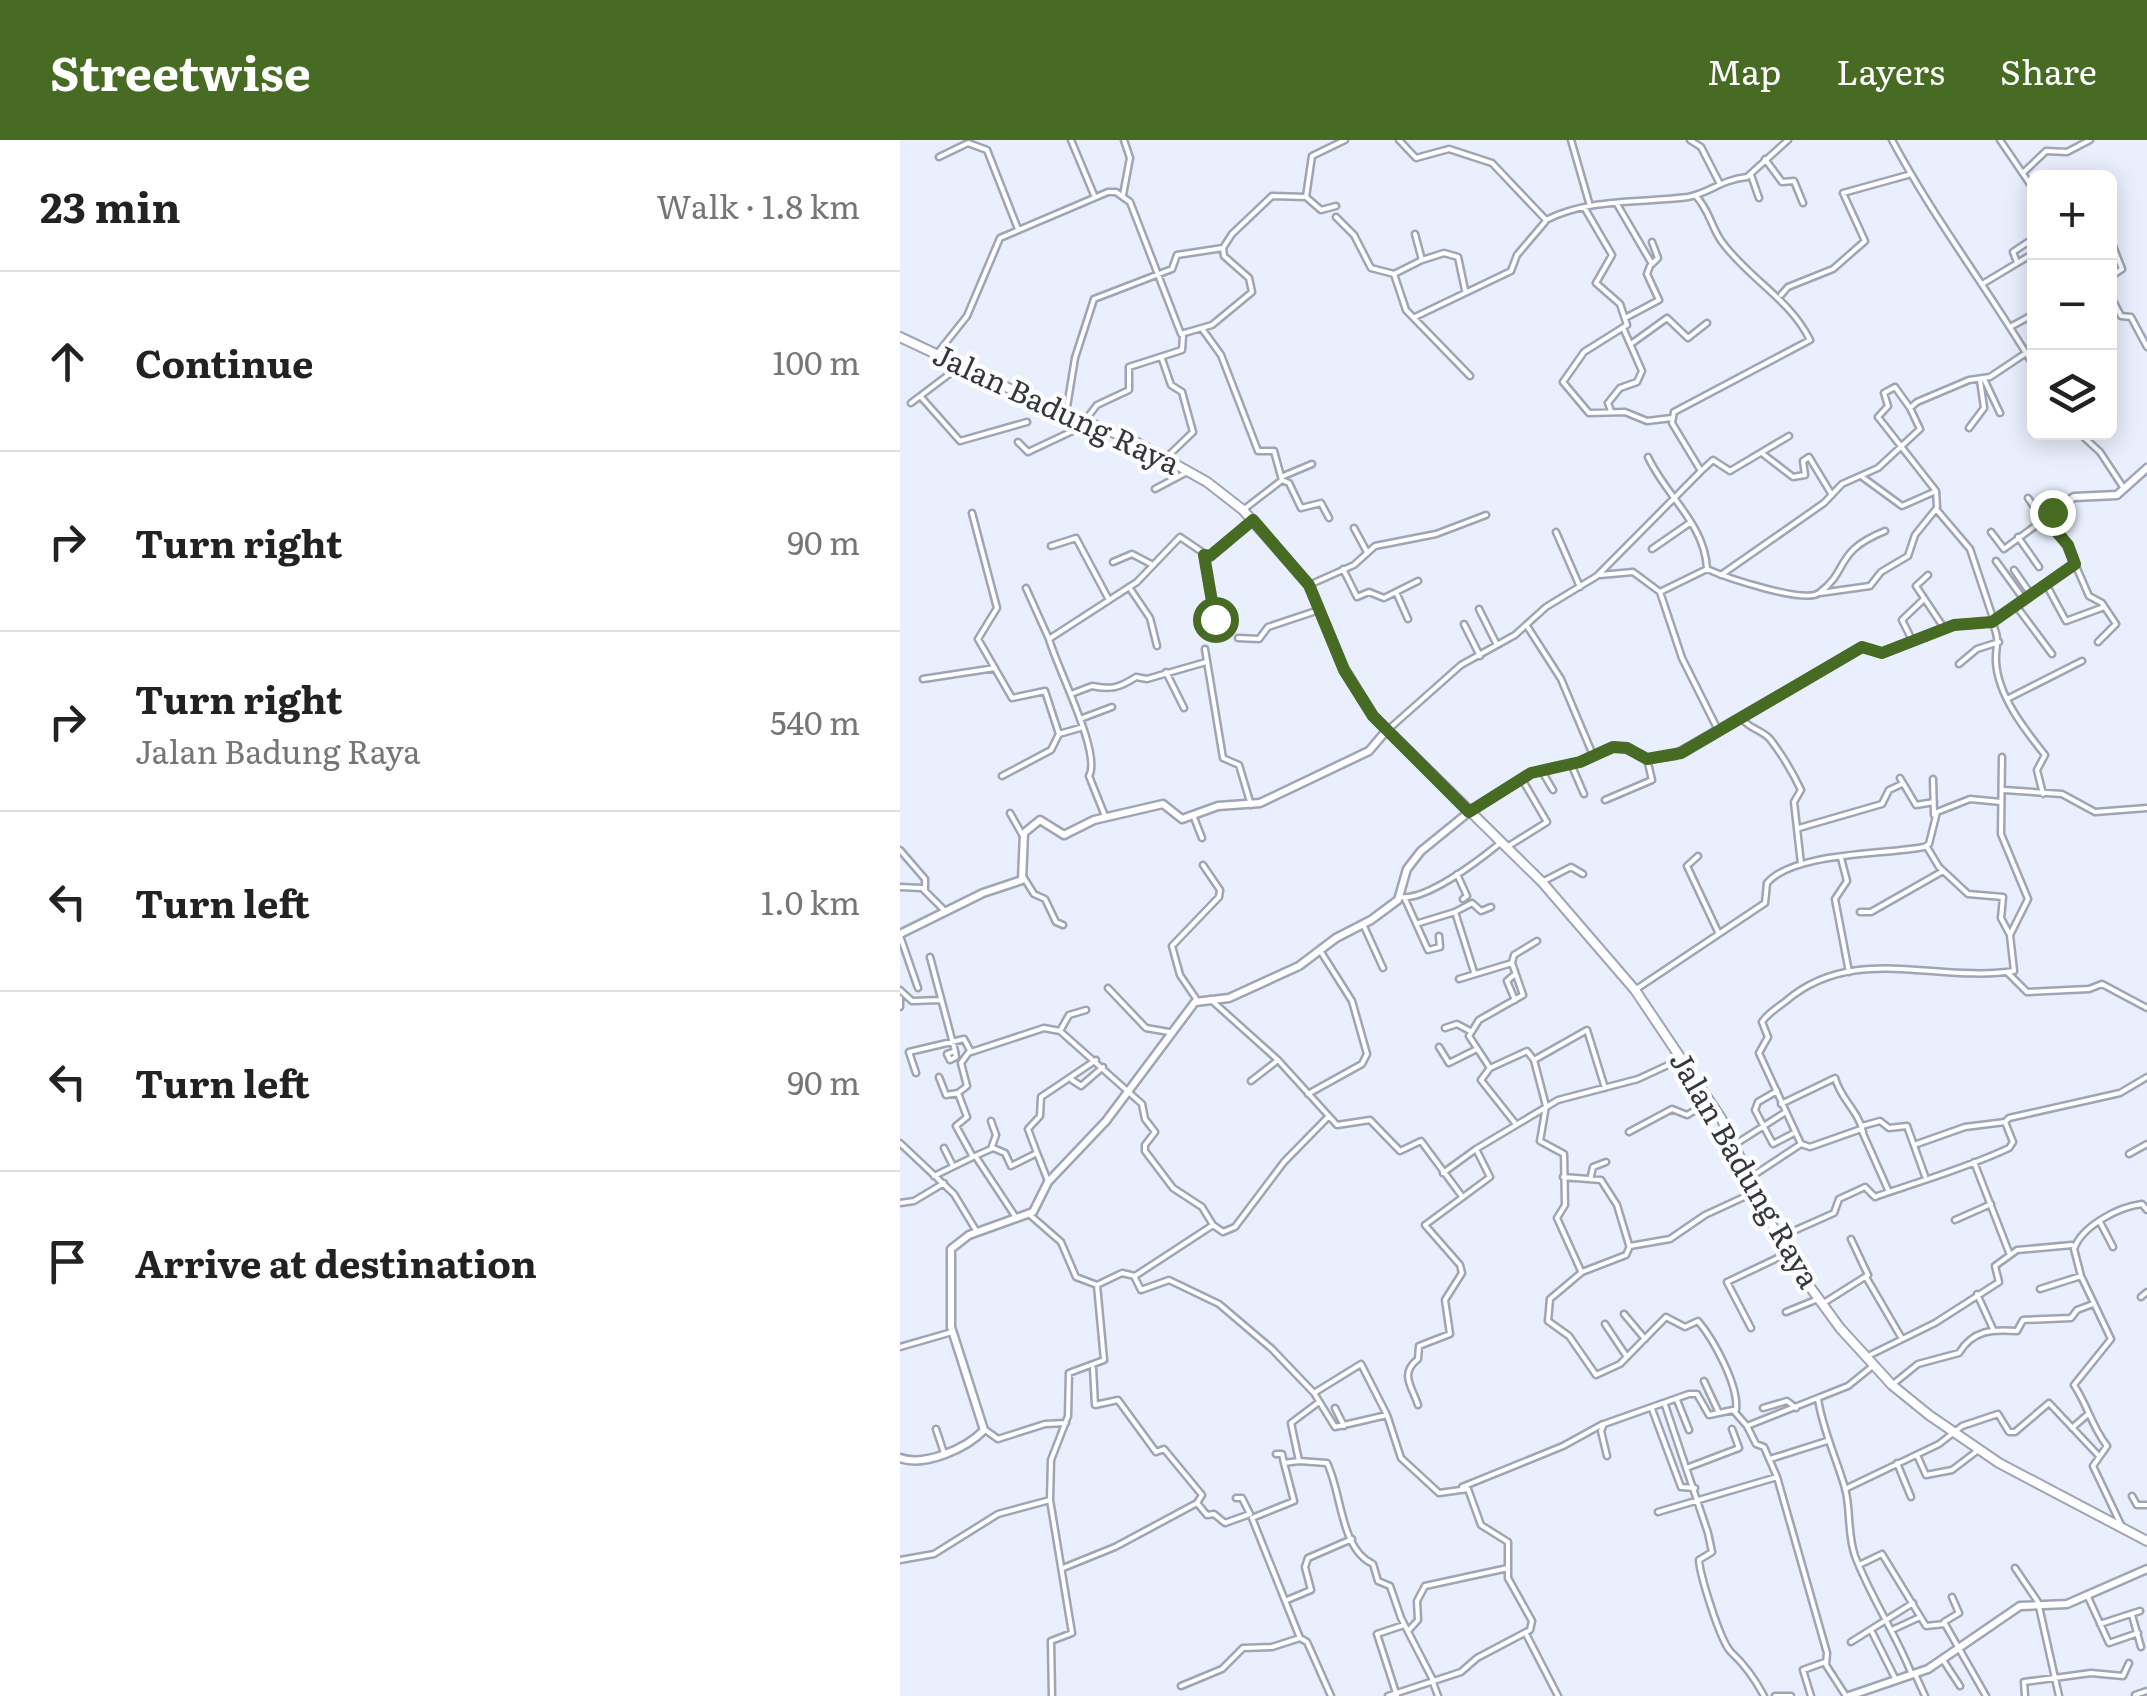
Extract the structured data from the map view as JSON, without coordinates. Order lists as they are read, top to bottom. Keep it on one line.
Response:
{"streets":{"main road":["Jalan Badung Raya"]},"page":{"header":"Streetwise","nav":["Map","Layers","Share"],"heading":["23 min","Walk · 1.8 km"],"map_buttons":["+","−"],"list":[["Continue","100 m"],["Turn right","90 m"],["Turn right","Jalan Badung Raya","540 m"],["Turn left","1.0 km"],["Turn left","90 m"],"Arrive at destination"]}}
